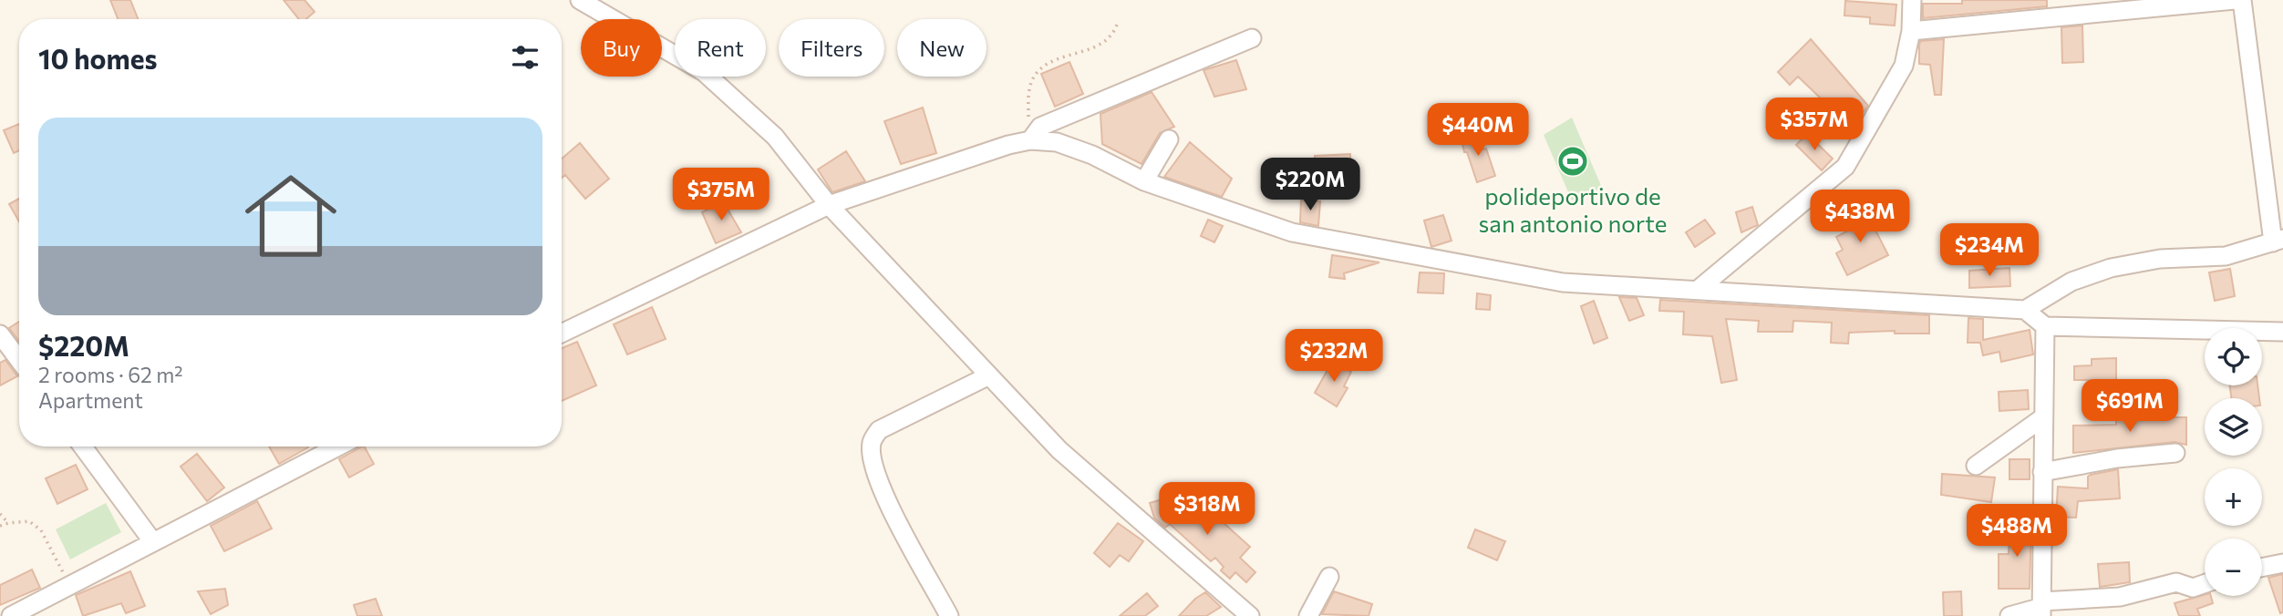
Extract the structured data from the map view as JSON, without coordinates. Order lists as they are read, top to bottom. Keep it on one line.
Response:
{"places":{"sports":["polideportivo de san antonio norte"]},"page":{"chip":["Buy","Rent","Filters","New"],"heading":"10 homes","list":[{"name":"$220M","note":"2 rooms · 62 m² · Apartment"}],"price":["$357M","$440M","$220M","$375M","$438M","$234M","$232M","$691M","$318M","$488M"],"map_buttons":["+","−"]}}
